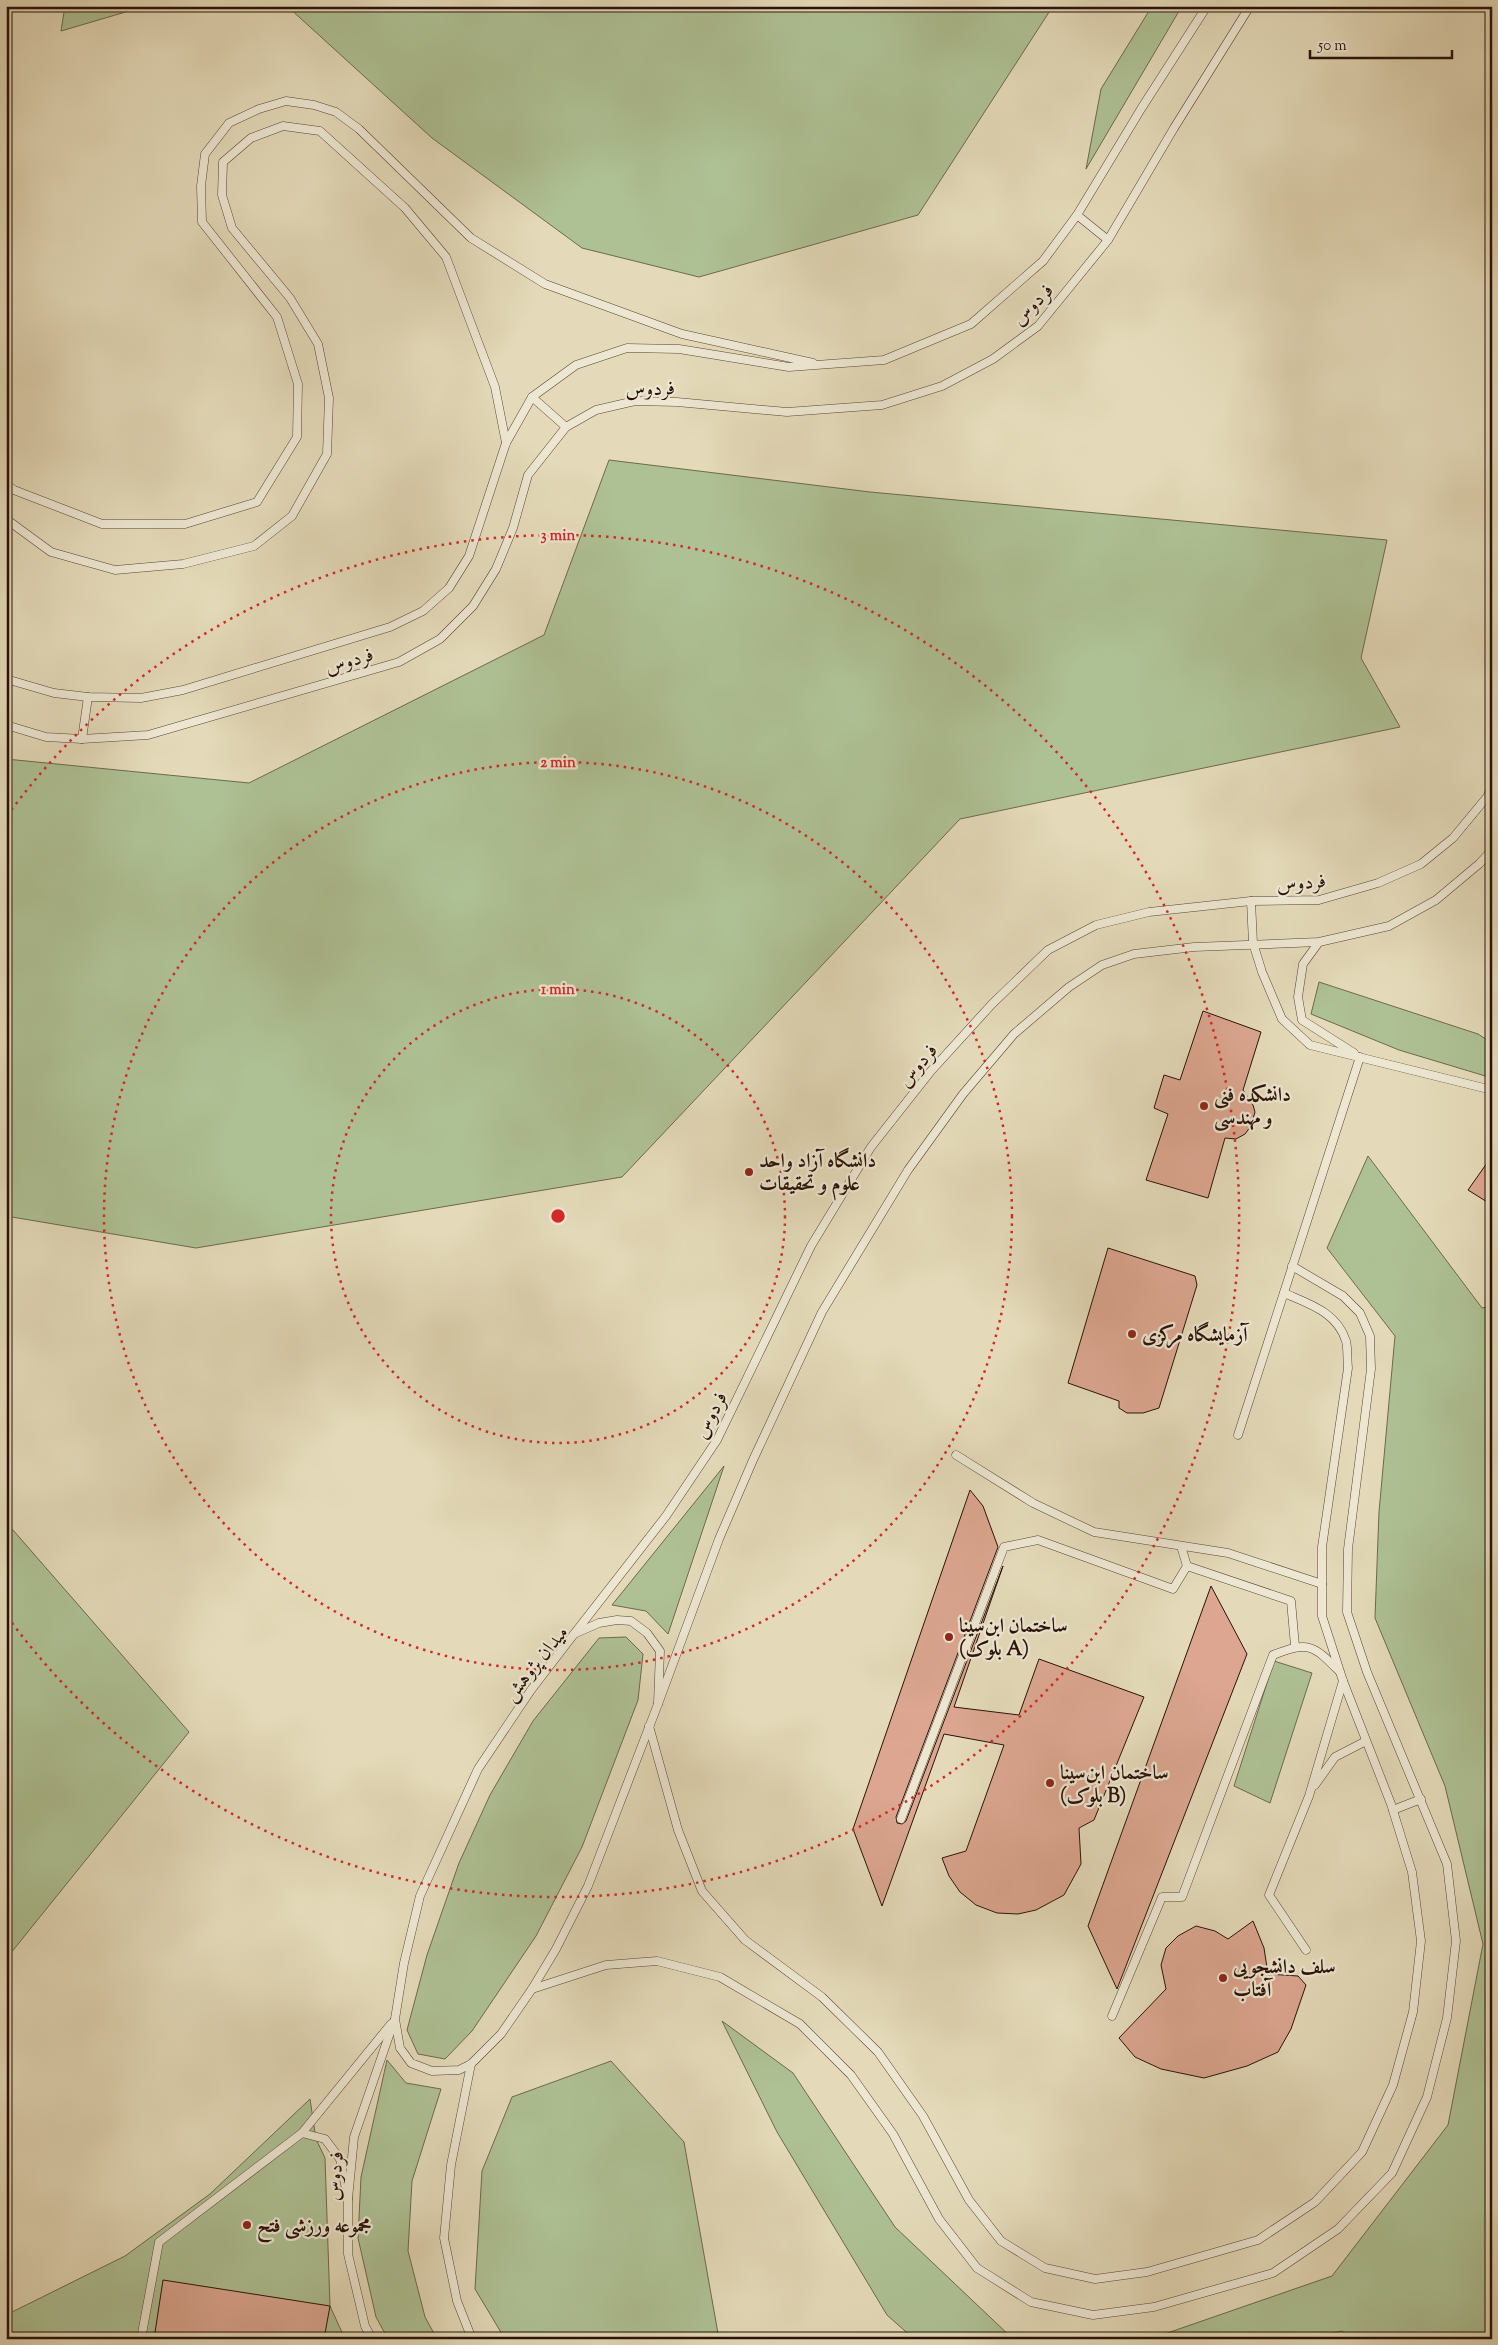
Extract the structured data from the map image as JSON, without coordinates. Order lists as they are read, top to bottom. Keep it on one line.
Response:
{"streets":{"lane":["فردوس","میدان پژوهش"]},"crossings":[["فردوس","میدان پژوهش"]],"places":["دانشکده فنی و مهندسی","دانشگاه آزاد واحد علوم و تحقیقات","آزمایشگاه مرکزی","ساختمان ابن‌سینا (بلوک A)","ساختمان ابن‌سینا (بلوک B)","سلف دانشجویی آفتاب","مجموعه ورزشی فتح"],"scale_bar":"50 m","rings":["3 min","2 min","1 min"]}
